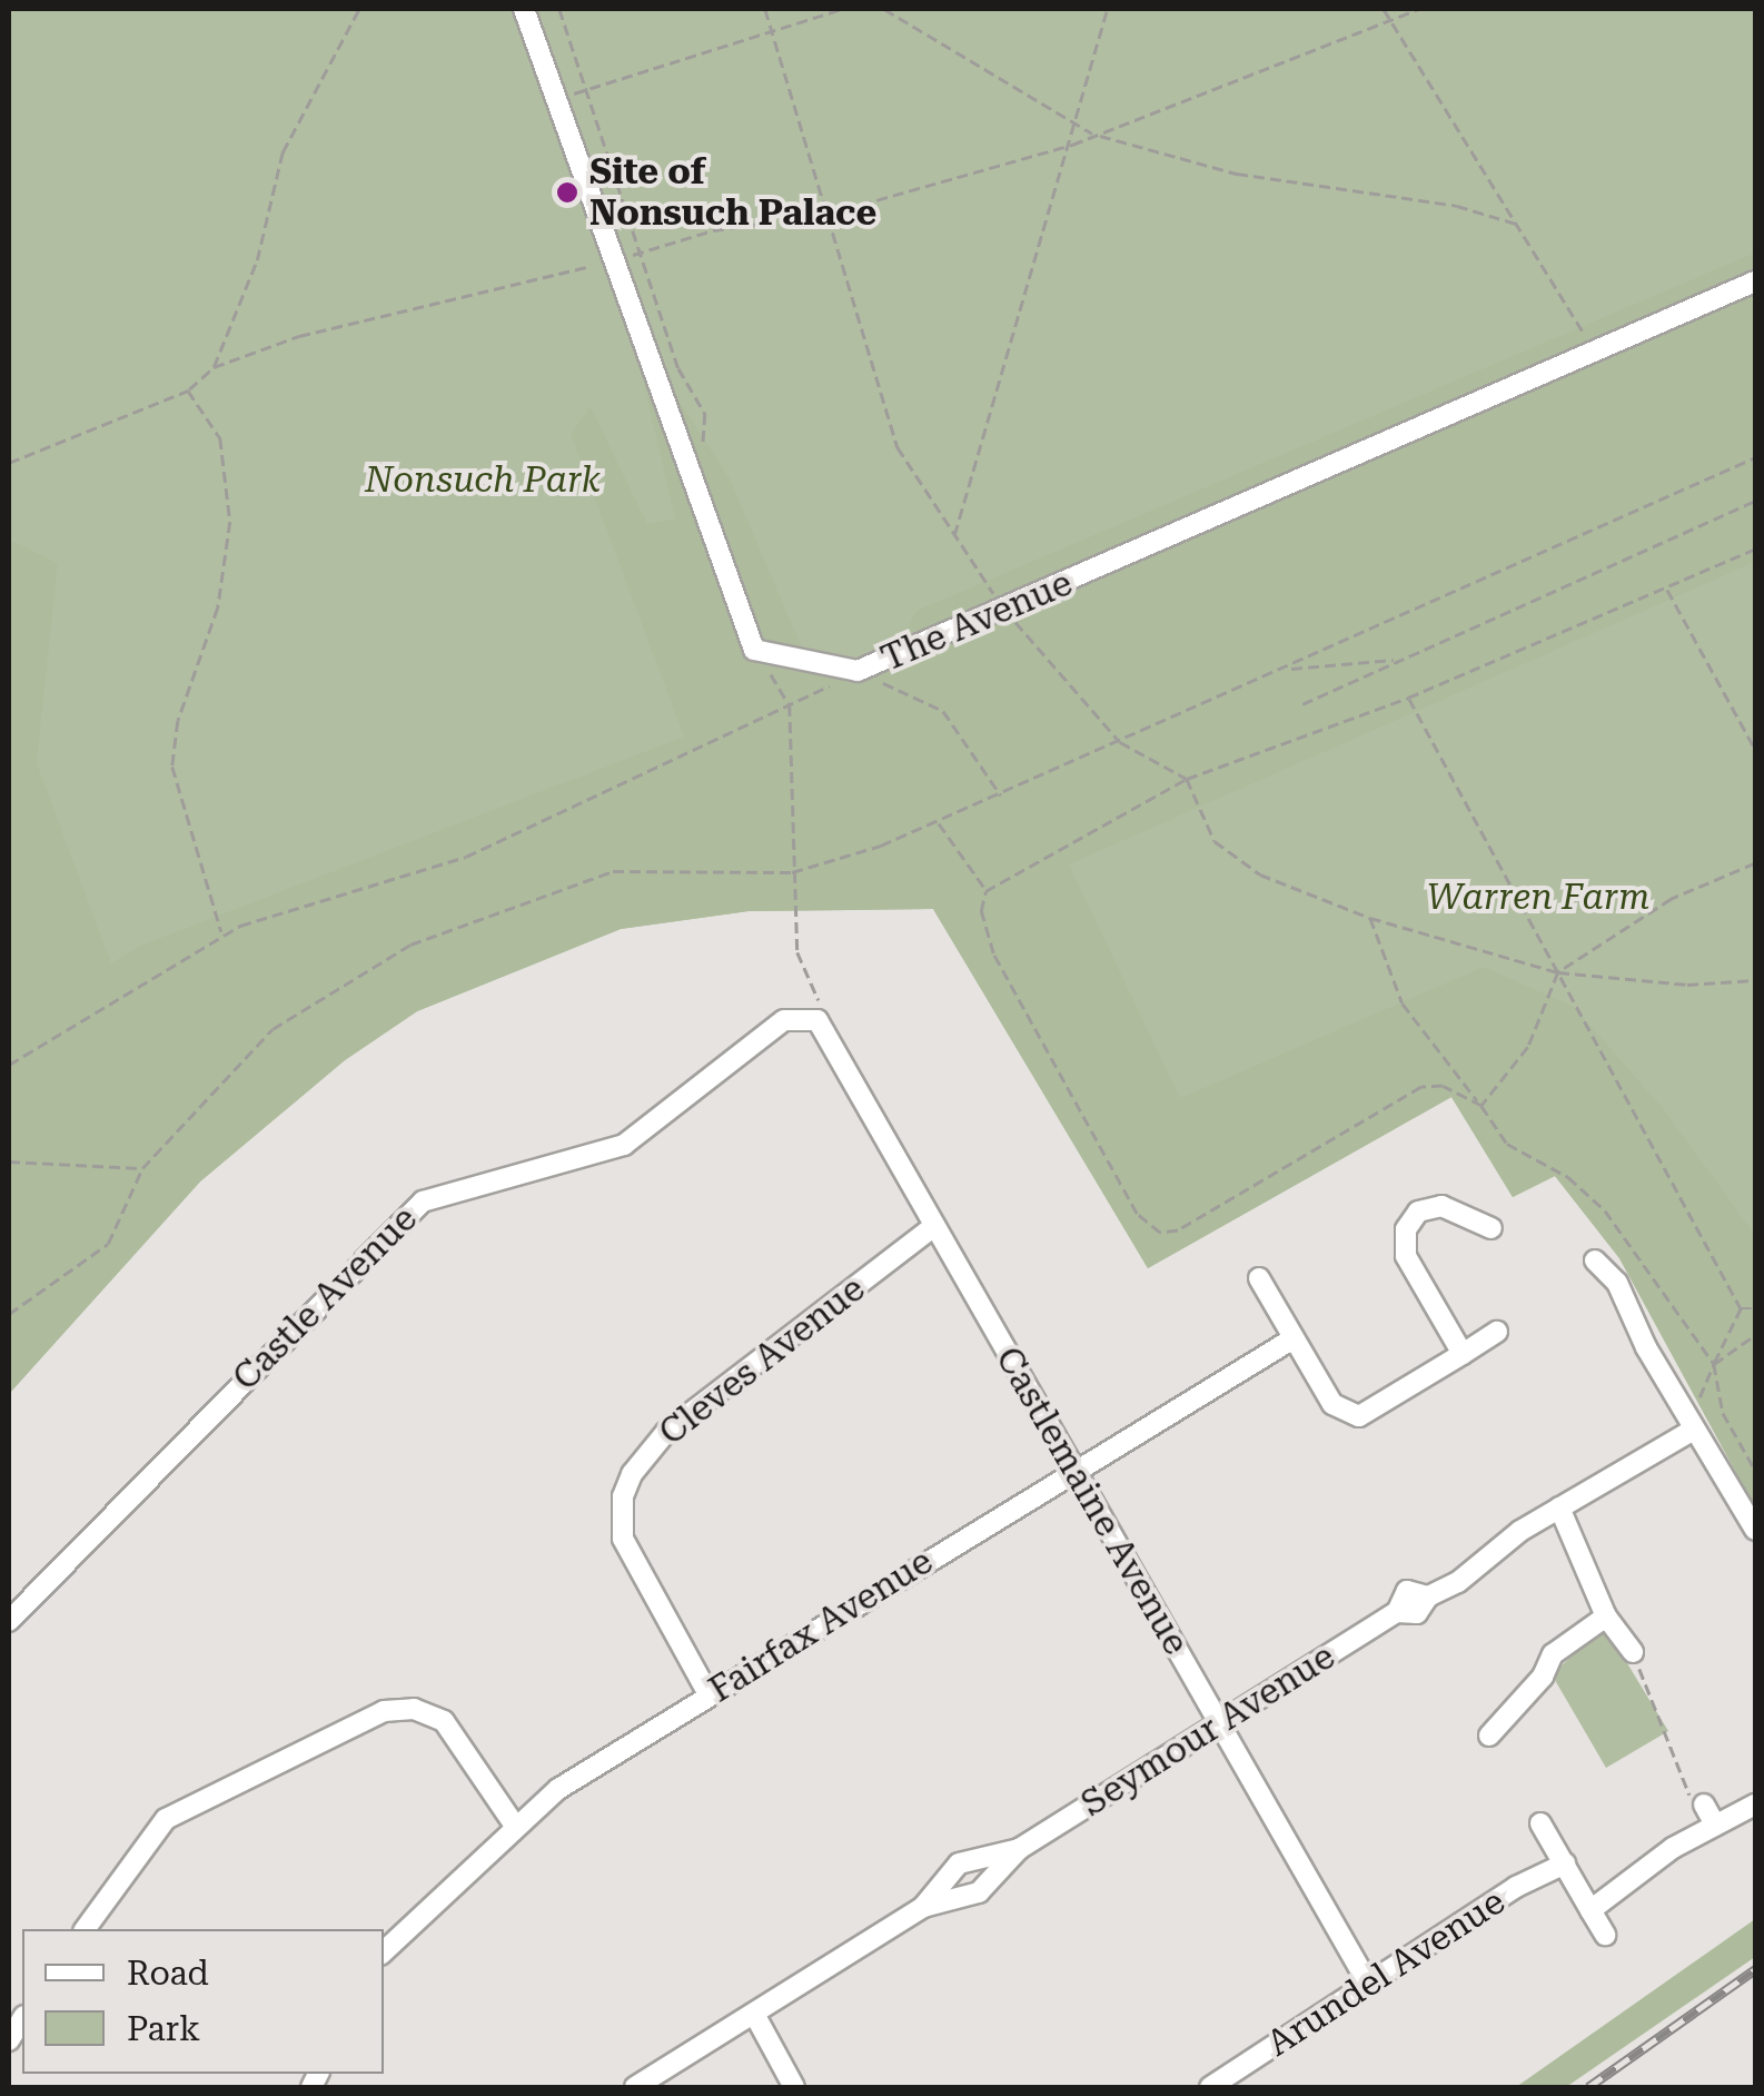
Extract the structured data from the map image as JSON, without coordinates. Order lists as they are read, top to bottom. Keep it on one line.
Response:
{"streets":{"street":["The Avenue","Castle Avenue","Cleves Avenue","Castlemaine Avenue","Fairfax Avenue","Seymour Avenue","Arundel Avenue"]},"crossings":[["Castle Avenue","Castlemaine Avenue"],["Cleves Avenue","Castlemaine Avenue"],["Cleves Avenue","Fairfax Avenue"],["Castlemaine Avenue","Fairfax Avenue"],["Castlemaine Avenue","Seymour Avenue"],["Castlemaine Avenue","Arundel Avenue"]],"parks":["Nonsuch Park","Warren Farm"],"places":["Site of Nonsuch Palace"],"legend":["Road","Park"]}
